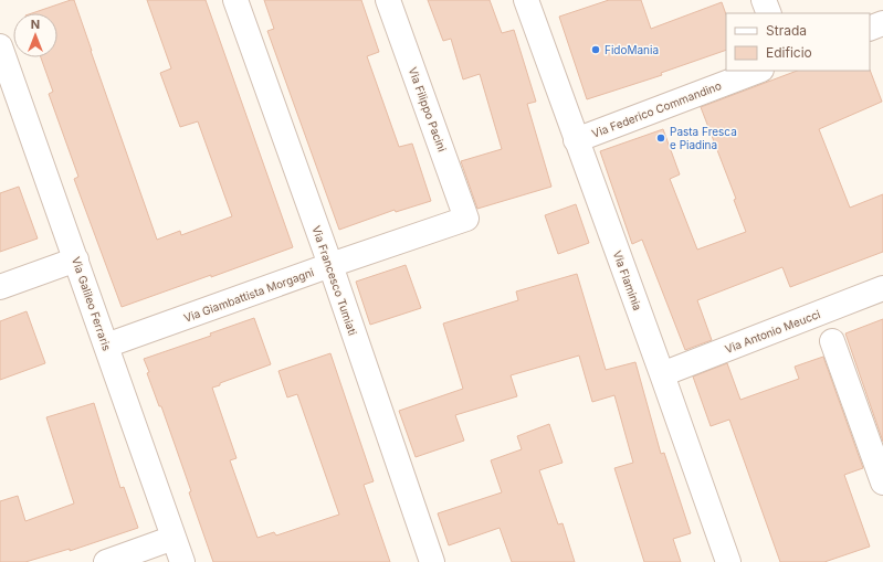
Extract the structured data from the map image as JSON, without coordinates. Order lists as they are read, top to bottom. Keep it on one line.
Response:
{"streets":{"street":["Via Filippo Pacini","Via Federico Commandino","Via Francesco Tumiati","Via Flaminia","Via Giambattista Morgagni","Via Galileo Ferraris","Via Antonio Meucci"]},"crossings":[["Via Filippo Pacini","Via Giambattista Morgagni"],["Via Federico Commandino","Via Flaminia"],["Via Francesco Tumiati","Via Giambattista Morgagni"],["Via Flaminia","Via Antonio Meucci"],["Via Giambattista Morgagni","Via Galileo Ferraris"]],"places":["FidoMania","Pasta Fresca e Piadina"],"legend":["Strada","Edificio"],"north":"top"}
